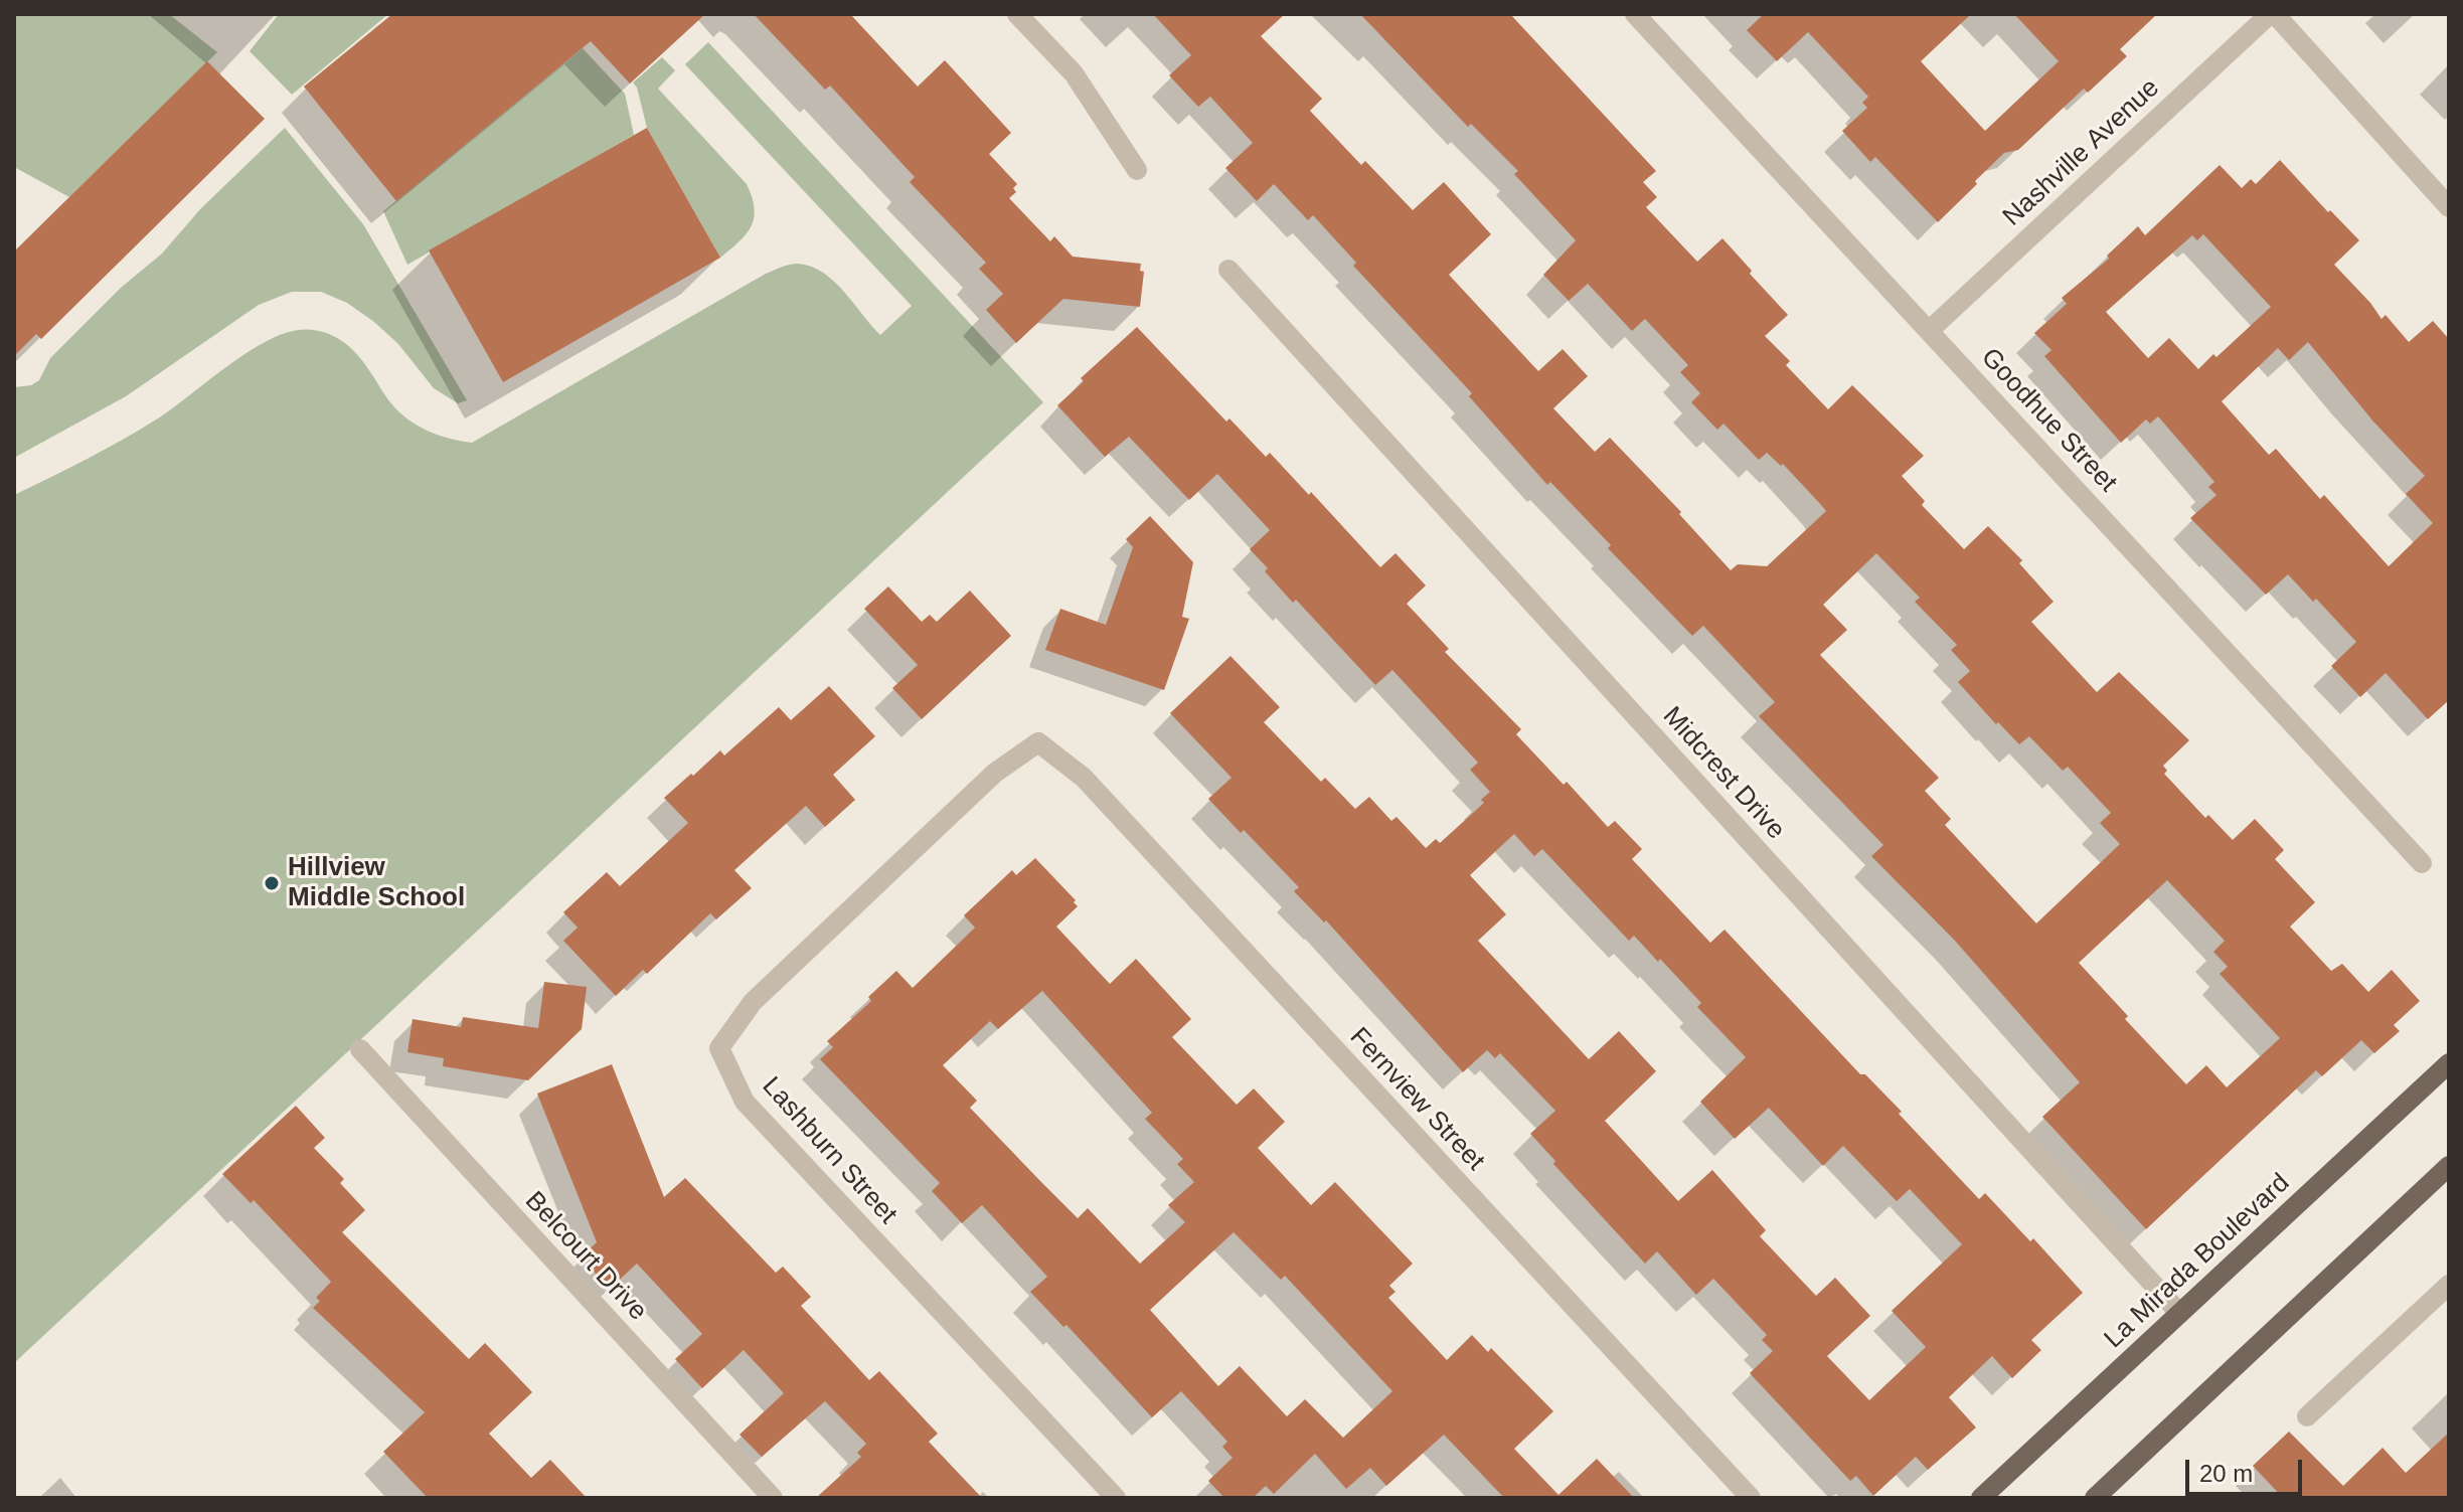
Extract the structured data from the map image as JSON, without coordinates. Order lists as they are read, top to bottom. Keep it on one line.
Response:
{"streets":{"main road":["La Mirada Boulevard"],"street":["Nashville Avenue","Goodhue Street","Midcrest Drive","Fernview Street","Lashburn Street","Belcourt Drive"]},"crossings":[["Nashville Avenue","Goodhue Street"],["Midcrest Drive","La Mirada Boulevard"],["Fernview Street","Lashburn Street"]],"places":["Hillview Middle School"],"scale_bar":"20 m"}
